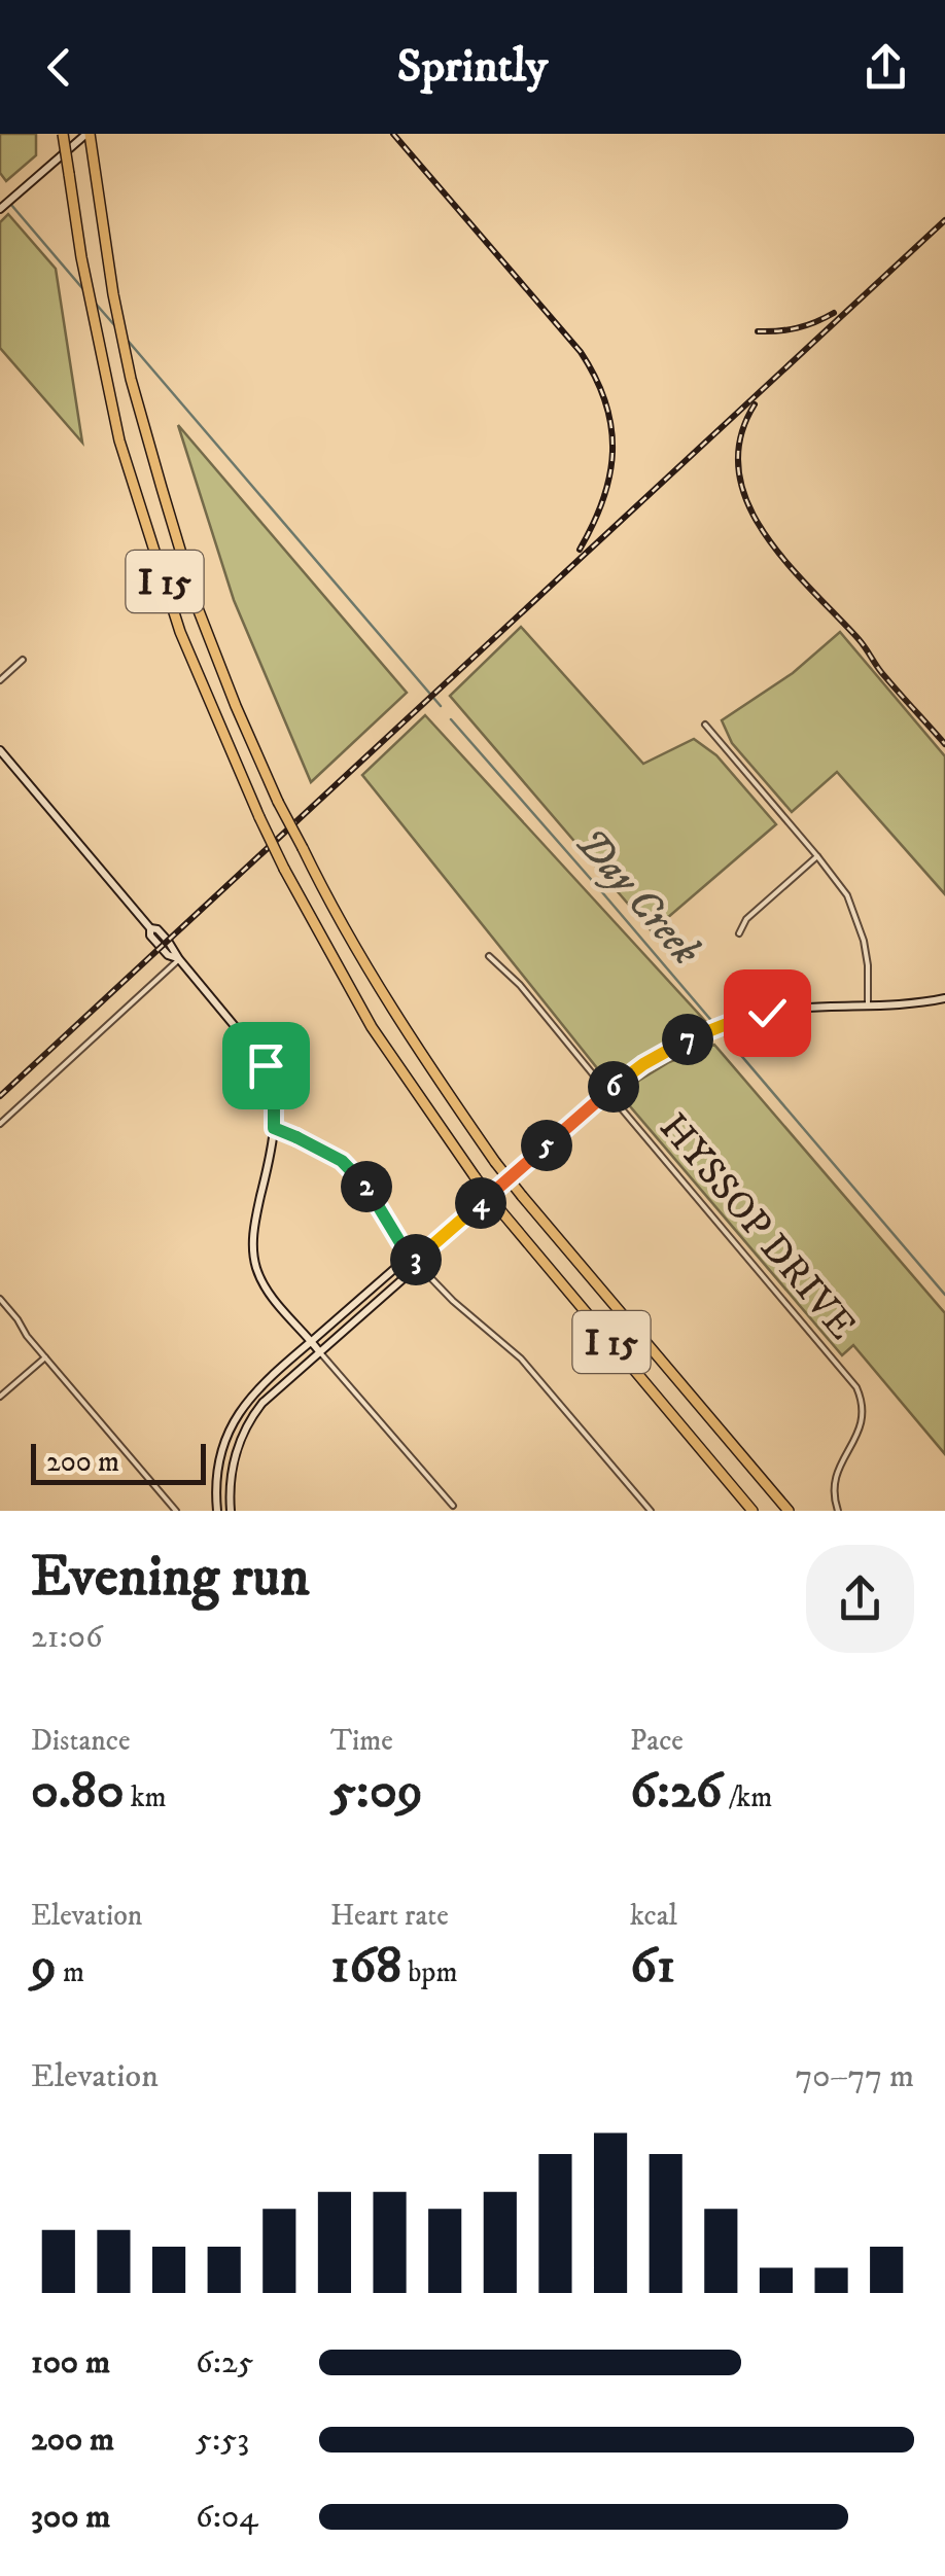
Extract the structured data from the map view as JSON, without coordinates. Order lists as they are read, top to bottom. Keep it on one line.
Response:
{"streets":{"highway":["I 15"],"street":["HYSSOP DRIVE"]},"water":["Day Creek"],"scale_bar":"200 m","page":{"header":"Sprintly","pins":["7","6","5","2","4","3"],"scale":"200 m","heading":["Evening run","21:06"],"stats":[["Distance","0.80 km"],["Time","5:09"],["Pace","6:26 /km"],["Elevation","9 m"],["Heart rate","168 bpm"],["kcal","61"]],"chart":["Elevation","70–77 m"],"list":[{"name":"100 m","note":"6:25"},{"name":"200 m","note":"5:53"},{"name":"300 m","note":"6:04"}]}}
